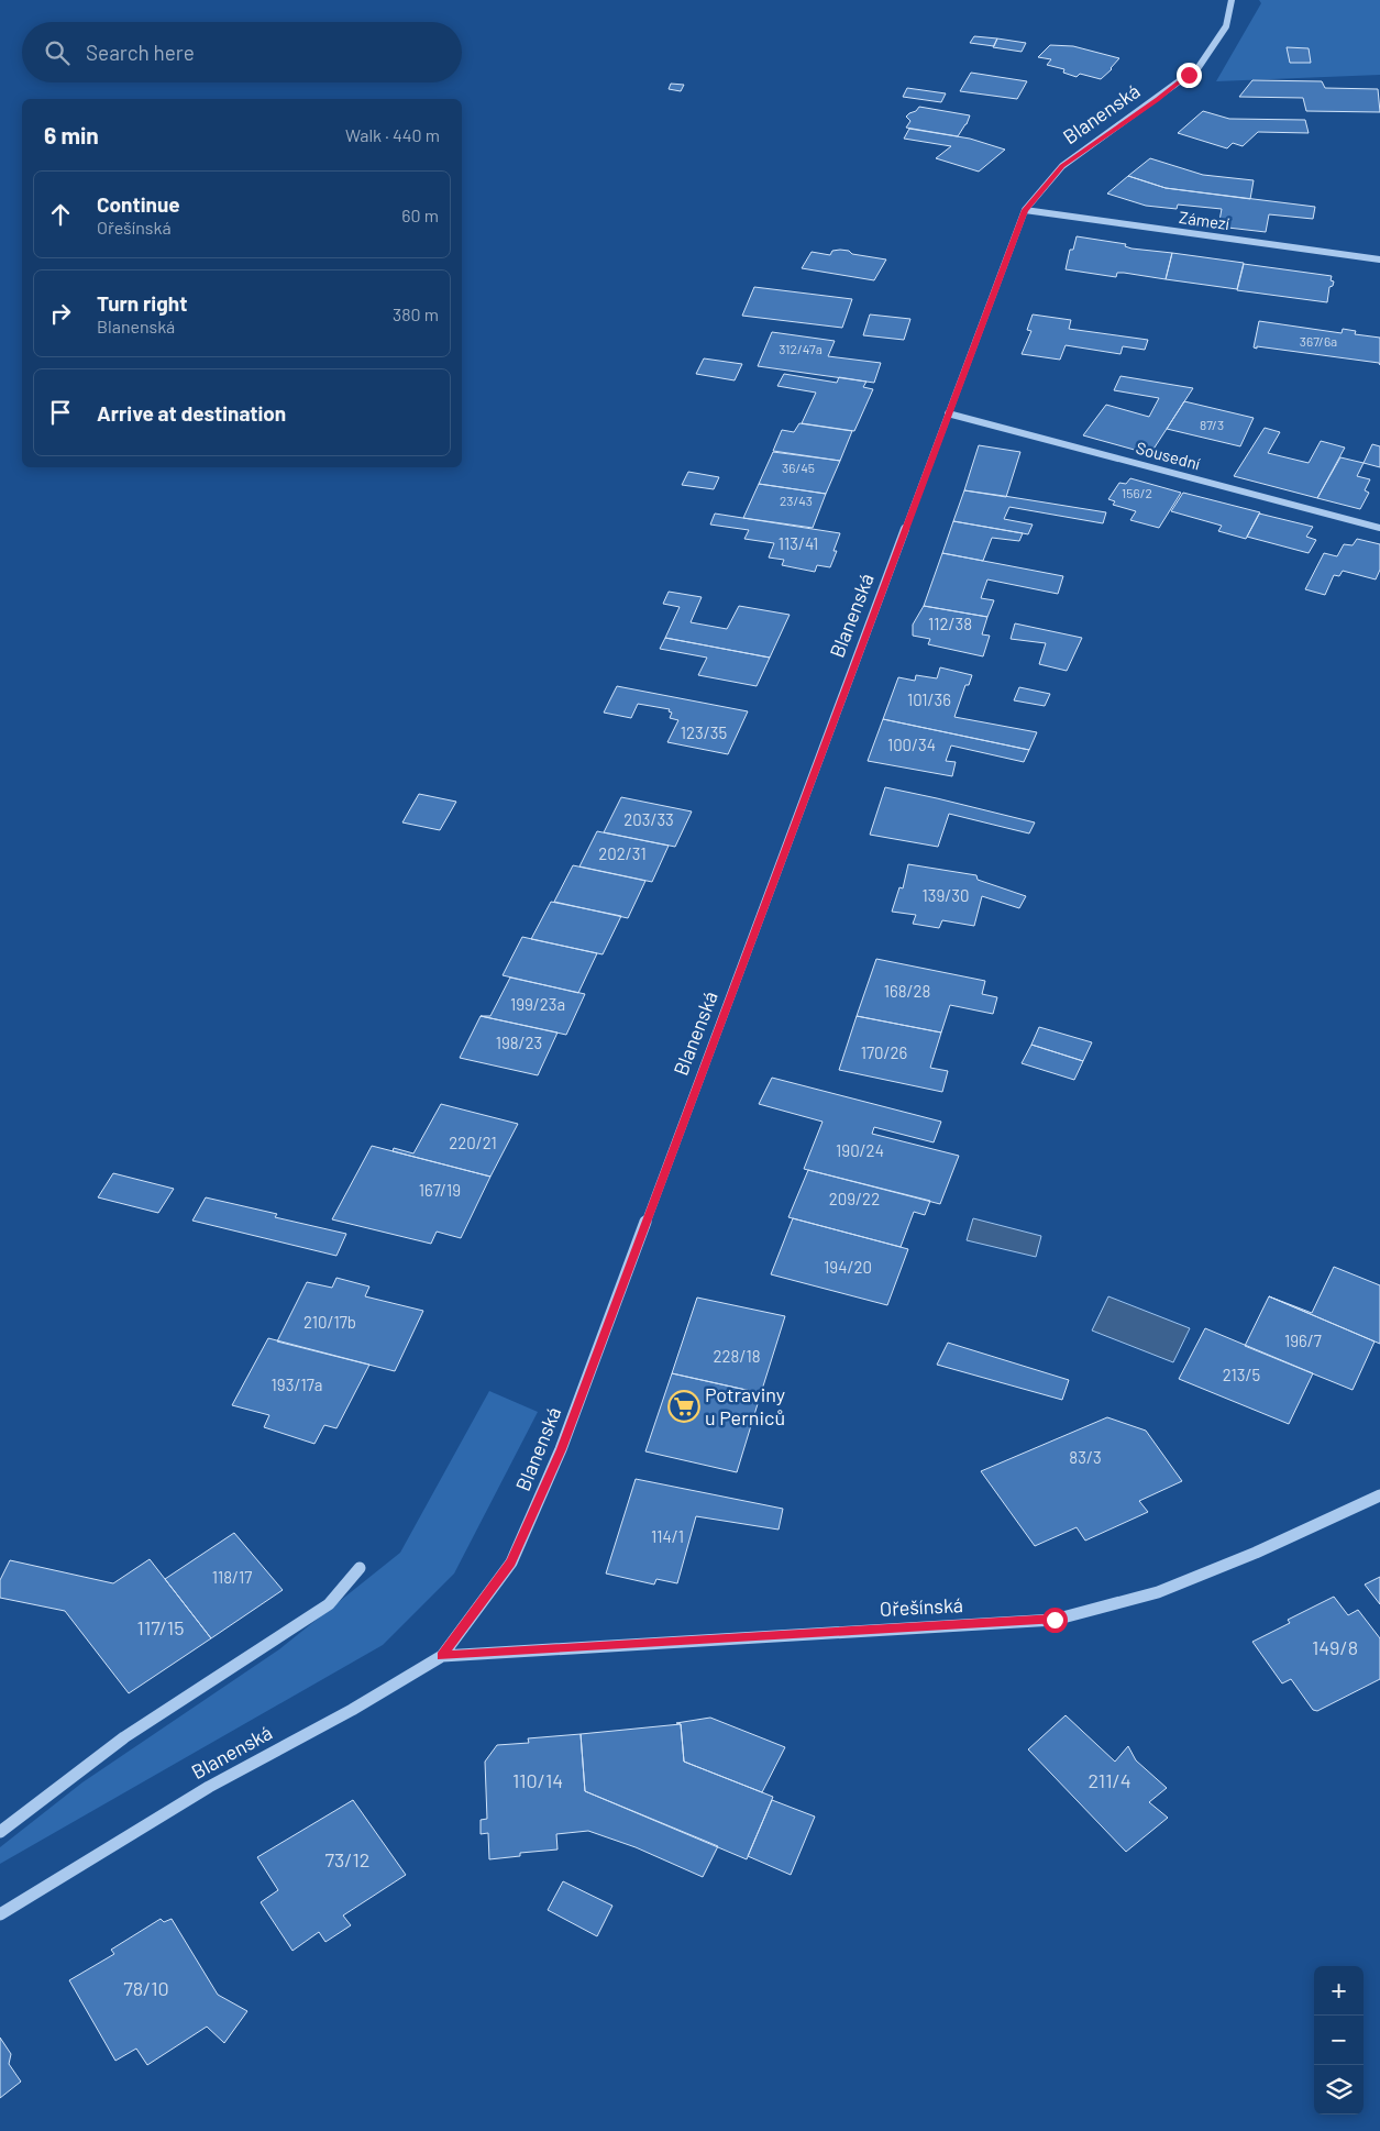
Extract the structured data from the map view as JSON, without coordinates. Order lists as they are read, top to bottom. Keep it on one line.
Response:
{"streets":{"street":["Blanenská","Zámezí","Sousední","Ořešínská"]},"crossings":[["Blanenská","Zámezí"],["Blanenská","Sousední"],["Blanenská","Ořešínská"]],"places":{"supermarket":["Potraviny u Perniců"]},"house_numbers":["367/6a","312/47a","87/3","36/45","156/2","23/43","113/41","112/38","101/36","123/35","100/34","203/33","202/31","139/30","168/28","199/23a","198/23","170/26","220/21","190/24","167/19","209/22","194/20","210/17b","196/7","228/18","213/5","193/17a","83/3","114/1","118/17","117/15","149/8","110/14","211/4","73/12","78/10"],"page":{"search":"Search here","heading":["6 min","Walk · 440 m"],"list":[["Continue","Ořešínská","60 m"],["Turn right","Blanenská","380 m"],"Arrive at destination"],"map_buttons":["+","−"]}}
